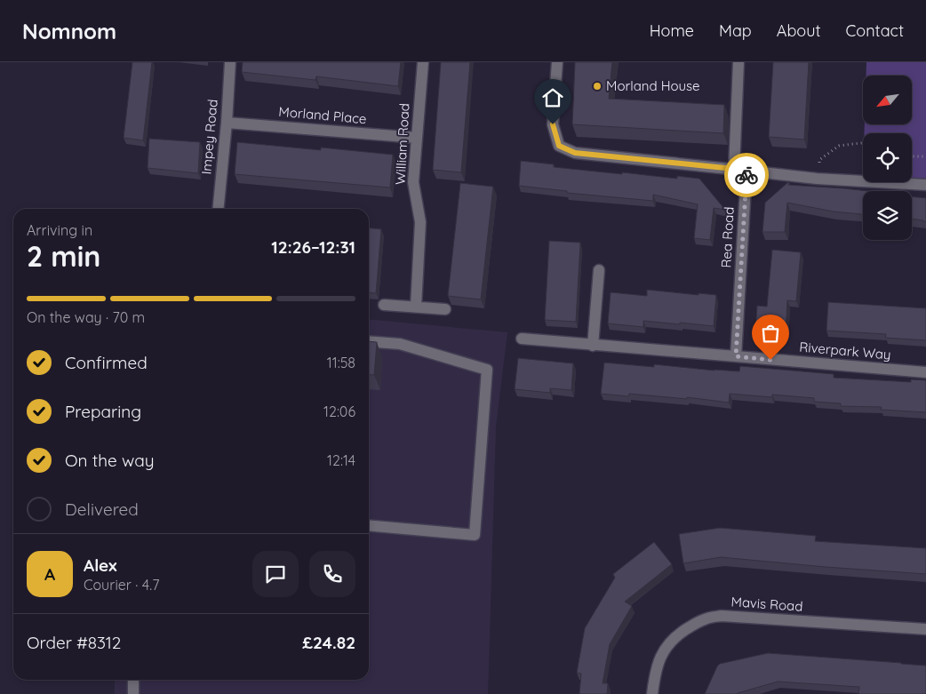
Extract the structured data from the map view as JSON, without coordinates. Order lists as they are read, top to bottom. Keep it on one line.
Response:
{"streets":{"street":["Morland Place","Impey Road","William Road","Rea Road","Riverpark Way","Mavis Road"]},"crossings":[["Morland Place","Impey Road"],["Morland Place","William Road"],["Rea Road","Riverpark Way"]],"places":["Morland House"],"north":"bottom left","page":{"header":"Nomnom","nav":["Home","Map","About","Contact"],"heading":["2 min","Arriving in","12:26–12:31"],"panel":["Alex","Courier · 4.7","Order #8312","£24.82"],"bar":"On the way · 70 m","list":[["Confirmed","11:58"],["Preparing","12:06"],["On the way","12:14"],"Delivered"],"round":"A"}}
